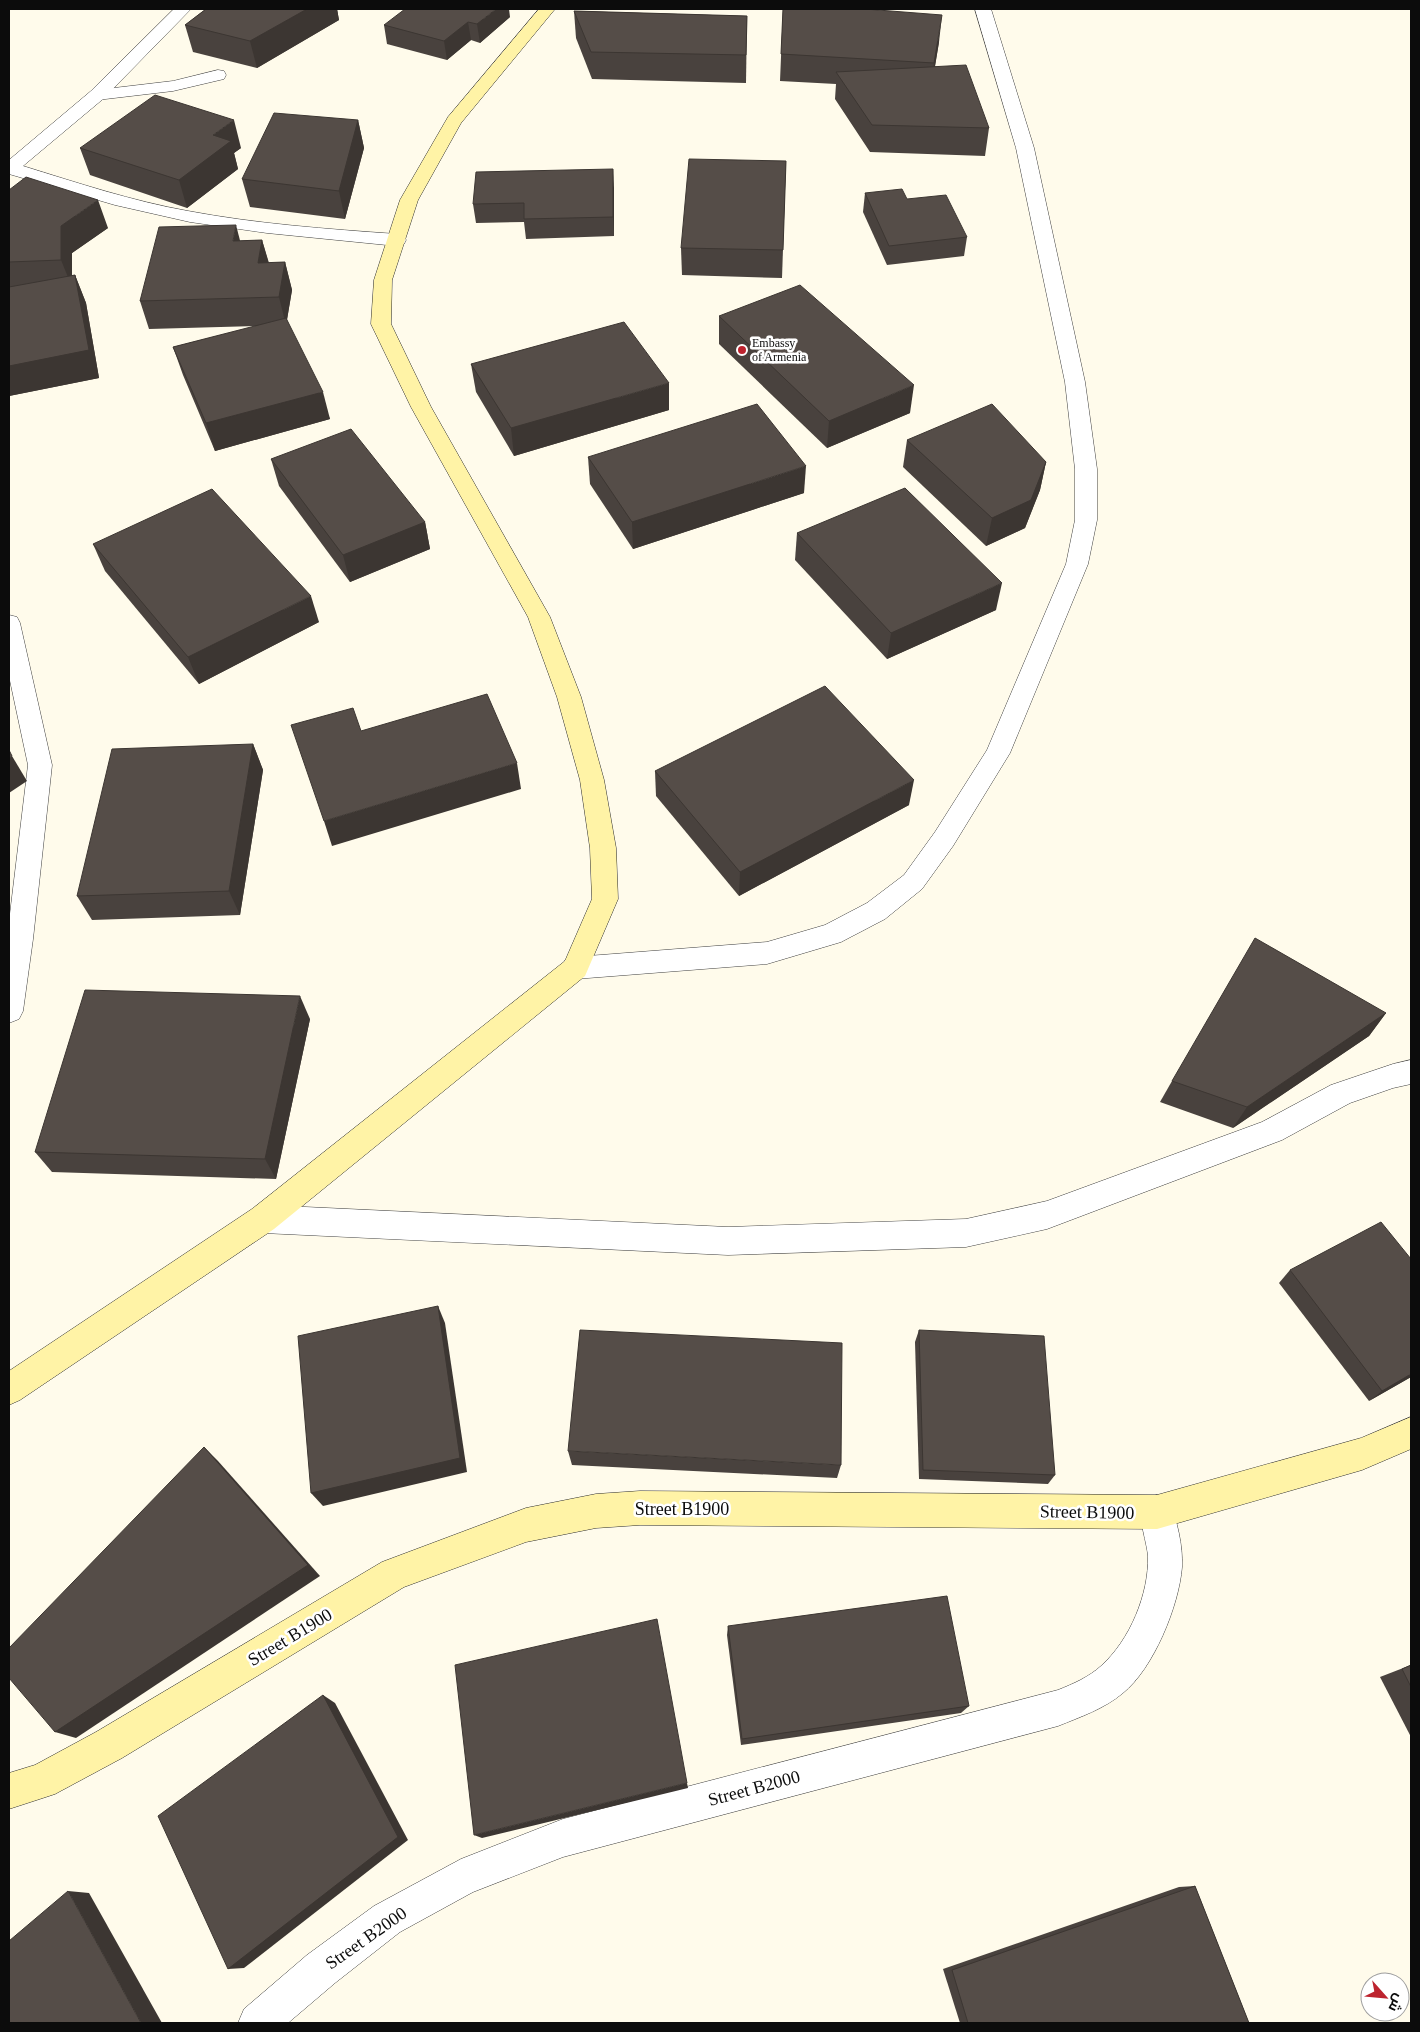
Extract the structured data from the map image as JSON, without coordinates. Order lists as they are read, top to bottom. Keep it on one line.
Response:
{"streets":{"street":["Street B1900","Street B2000"]},"crossings":[["Street B1900","Street B2000"]],"places":["Embassy of Armenia"],"north":"bottom right"}
